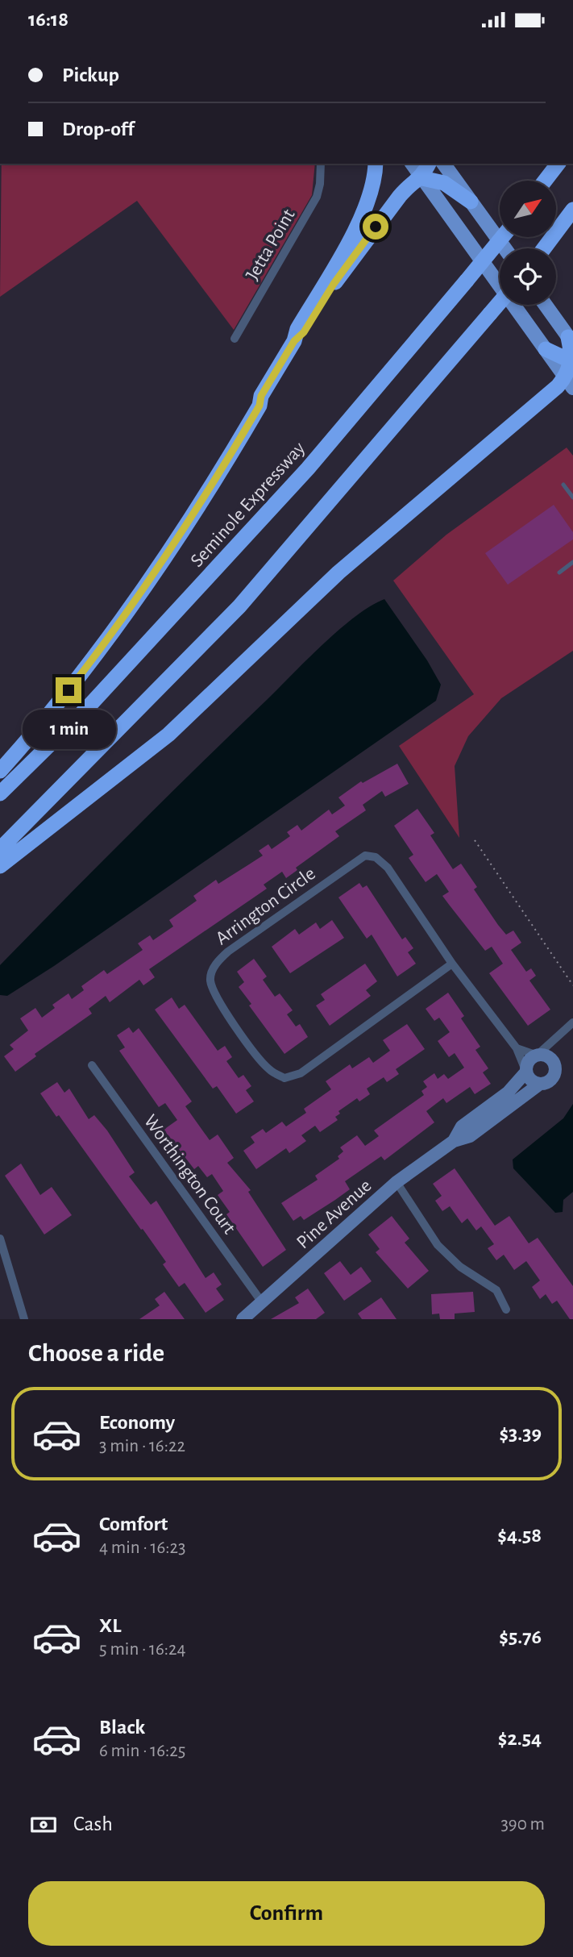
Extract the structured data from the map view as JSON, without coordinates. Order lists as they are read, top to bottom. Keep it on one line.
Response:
{"streets":{"highway":["Seminole Expressway"],"street":["Jetta Point","Arrington Circle","Worthington Court","Pine Avenue"]},"crossings":[["Arrington Circle","Pine Avenue"],["Worthington Court","Pine Avenue"]],"north":"top right","page":{"status":"16:18","banner":["Pickup","Drop-off"],"bubble":"1 min","heading":"Choose a ride","list":[{"name":"Economy","note":"3 min · 16:22","value":"$3.39"},{"name":"Comfort","note":"4 min · 16:23","value":"$4.58"},{"name":"XL","note":"5 min · 16:24","value":"$5.76"},{"name":"Black","note":"6 min · 16:25","value":"$2.54"}],"pay":["Cash","390 m"],"buttons":"Confirm"}}
